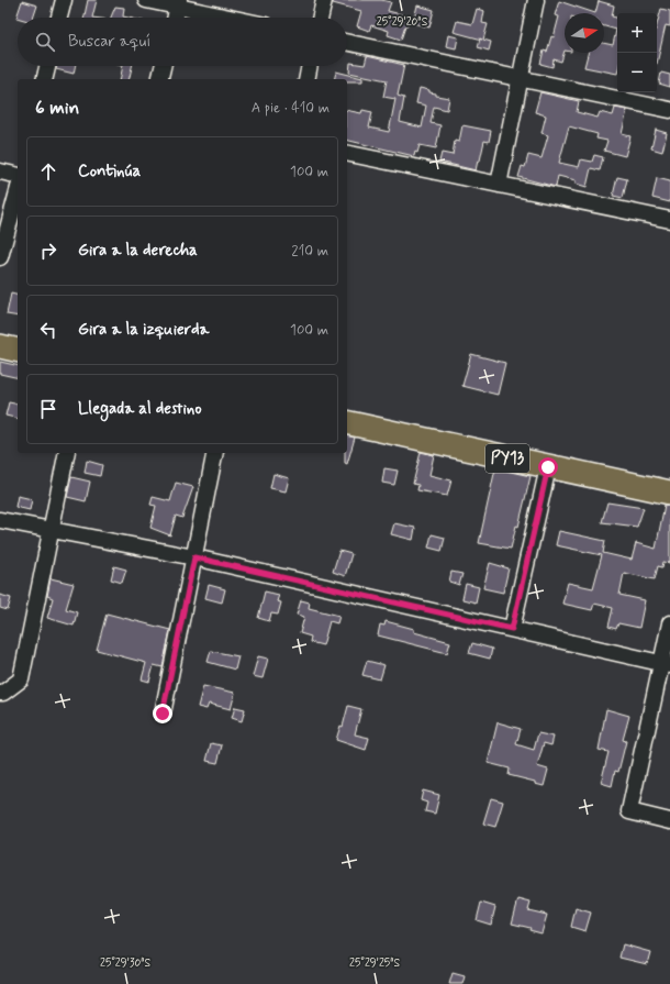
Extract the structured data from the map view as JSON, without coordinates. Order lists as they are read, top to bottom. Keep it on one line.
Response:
{"streets":{"highway":["PY13"]},"north":"right","page":{"map_buttons":["+","−"],"search":"Buscar aquí","heading":["6 min","A pie · 410 m"],"list":[["Continúa","100 m"],["Gira a la derecha","210 m"],["Gira a la izquierda","100 m"],"Llegada al destino"]},"coordinates":["25°29'20\"S","25°29'30\"S","25°29'25\"S"]}
